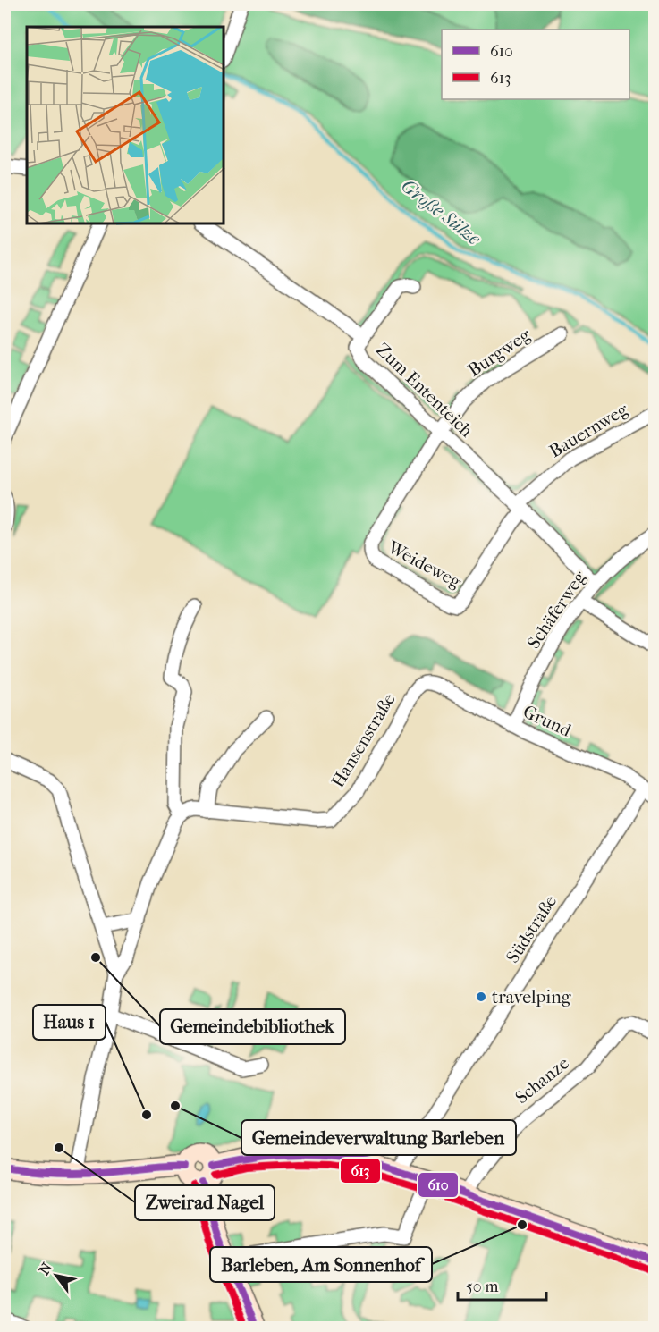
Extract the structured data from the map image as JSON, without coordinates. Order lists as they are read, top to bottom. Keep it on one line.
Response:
{"streets":{"street":["Burgweg","Zum Ententeich","Bauernweg","Weideweg","Schäferweg","Grund","Hansenstraße","Südstraße","Schanze"]},"crossings":[["Burgweg","Zum Ententeich"],["Burgweg","Weideweg"],["Zum Ententeich","Bauernweg"],["Zum Ententeich","Weideweg"],["Zum Ententeich","Schäferweg"],["Bauernweg","Weideweg"],["Schäferweg","Grund"],["Grund","Hansenstraße"],["Grund","Südstraße"]],"water":["Große Sülze"],"places":["Gemeindebibliothek","travelping","Gemeindeverwaltung Barleben","Haus 1","Zweirad Nagel","Barleben, Am Sonnenhof"],"lines":["transit line 610","transit line 613"],"legend":["610","613"],"scale_bar":"50 m","north":"top left"}
